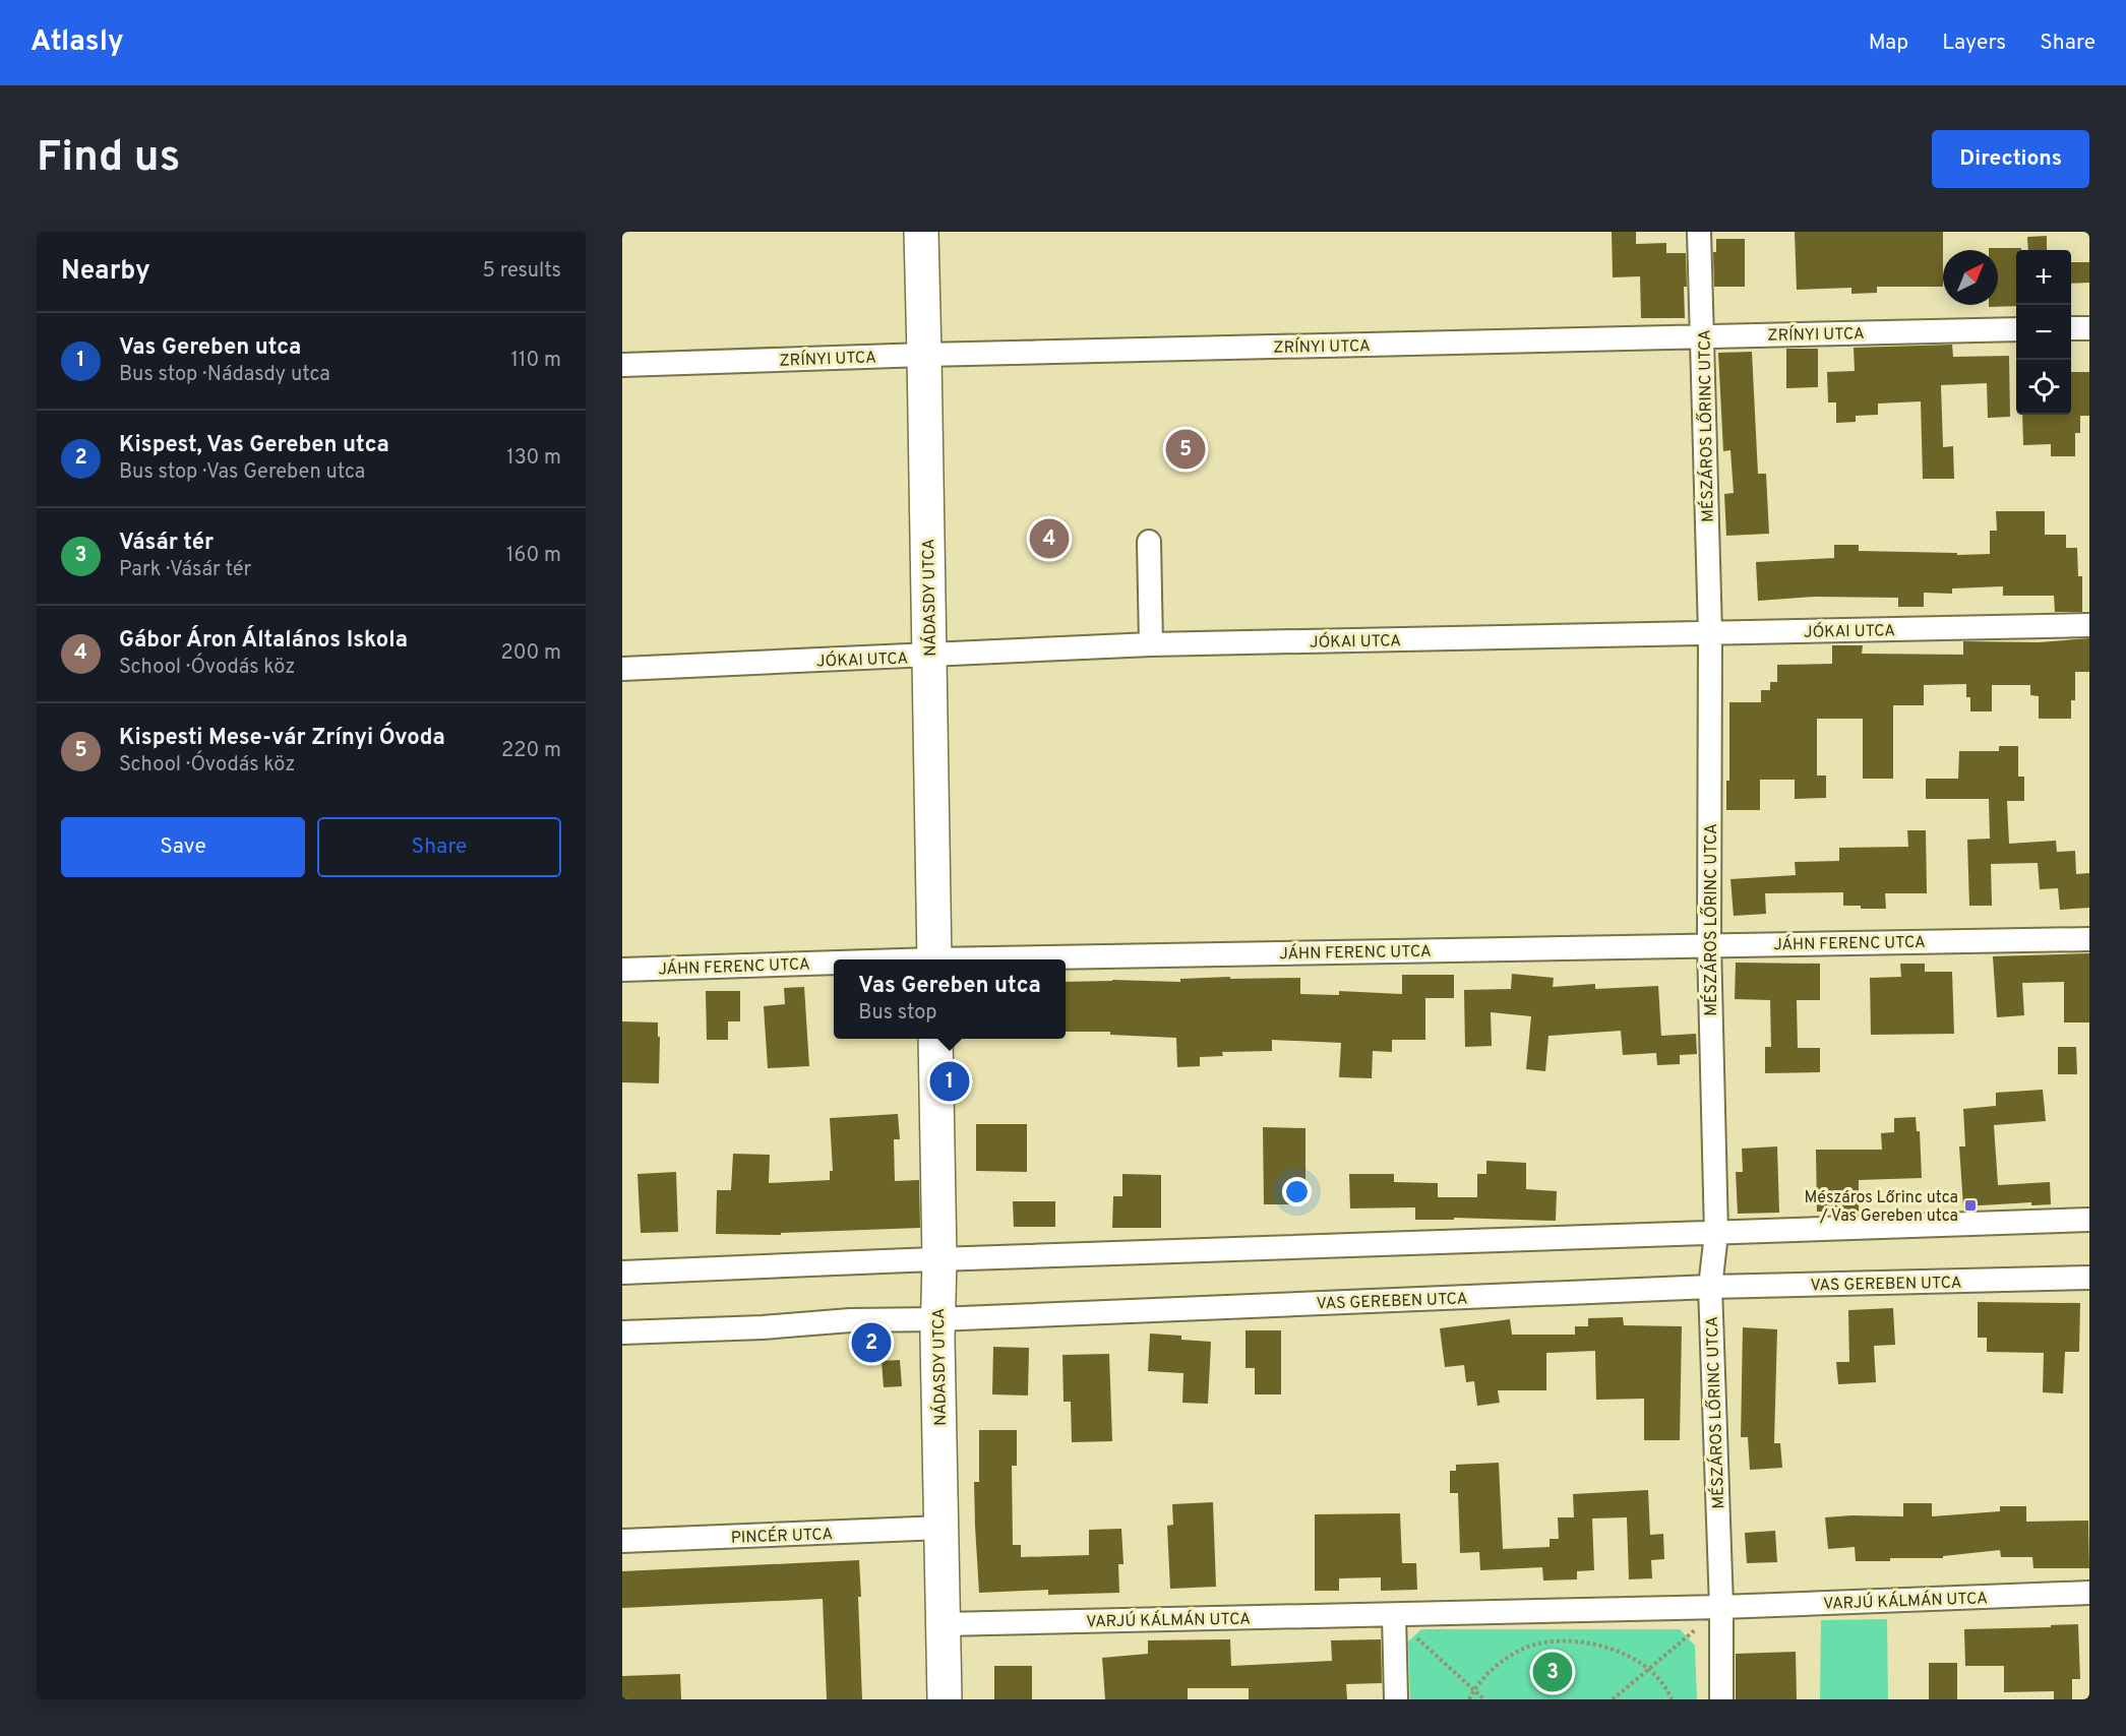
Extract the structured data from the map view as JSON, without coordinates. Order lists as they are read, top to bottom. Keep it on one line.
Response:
{"streets":{"street":["ZRÍNYI UTCA","MÉSZÁROS LŐRINC UTCA","NÁDASDY UTCA","JÓKAI UTCA","JÁHN FERENC UTCA","VAS GEREBEN UTCA","PINCÉR UTCA","VARJÚ KÁLMÁN UTCA"]},"crossings":[["ZRÍNYI UTCA","MÉSZÁROS LŐRINC UTCA"],["ZRÍNYI UTCA","NÁDASDY UTCA"],["MÉSZÁROS LŐRINC UTCA","JÓKAI UTCA"],["MÉSZÁROS LŐRINC UTCA","JÁHN FERENC UTCA"],["MÉSZÁROS LŐRINC UTCA","VAS GEREBEN UTCA"],["MÉSZÁROS LŐRINC UTCA","VARJÚ KÁLMÁN UTCA"],["NÁDASDY UTCA","JÓKAI UTCA"],["NÁDASDY UTCA","VAS GEREBEN UTCA"],["NÁDASDY UTCA","PINCÉR UTCA"],["NÁDASDY UTCA","VARJÚ KÁLMÁN UTCA"]],"places":{"transit":["Mészáros Lőrinc utca / Vas Gereben utca"]},"north":"top right","page":{"header":"Atlasly","nav":["Map","Layers","Share"],"buttons":["Directions",["Save","Share"]],"title":"Find us","heading":["Nearby","5 results"],"map_buttons":["+","−"],"list":[{"mark":"1","name":"Vas Gereben utca","note":"Bus stop · Nádasdy utca","value":"110 m"},{"mark":"2","name":"Kispest, Vas Gereben utca","note":"Bus stop · Vas Gereben utca","value":"130 m"},{"mark":"3","name":"Vásár tér","note":"Park · Vásár tér","value":"160 m"},{"mark":"4","name":"Gábor Áron Általános Iskola","note":"School · Óvodás köz","value":"200 m"},{"mark":"5","name":"Kispesti Mese-vár Zrínyi Óvoda","note":"School · Óvodás köz","value":"220 m"}],"pins":["5","4","1","2","3"],"popup":["Vas Gereben utca","Bus stop"]}}
